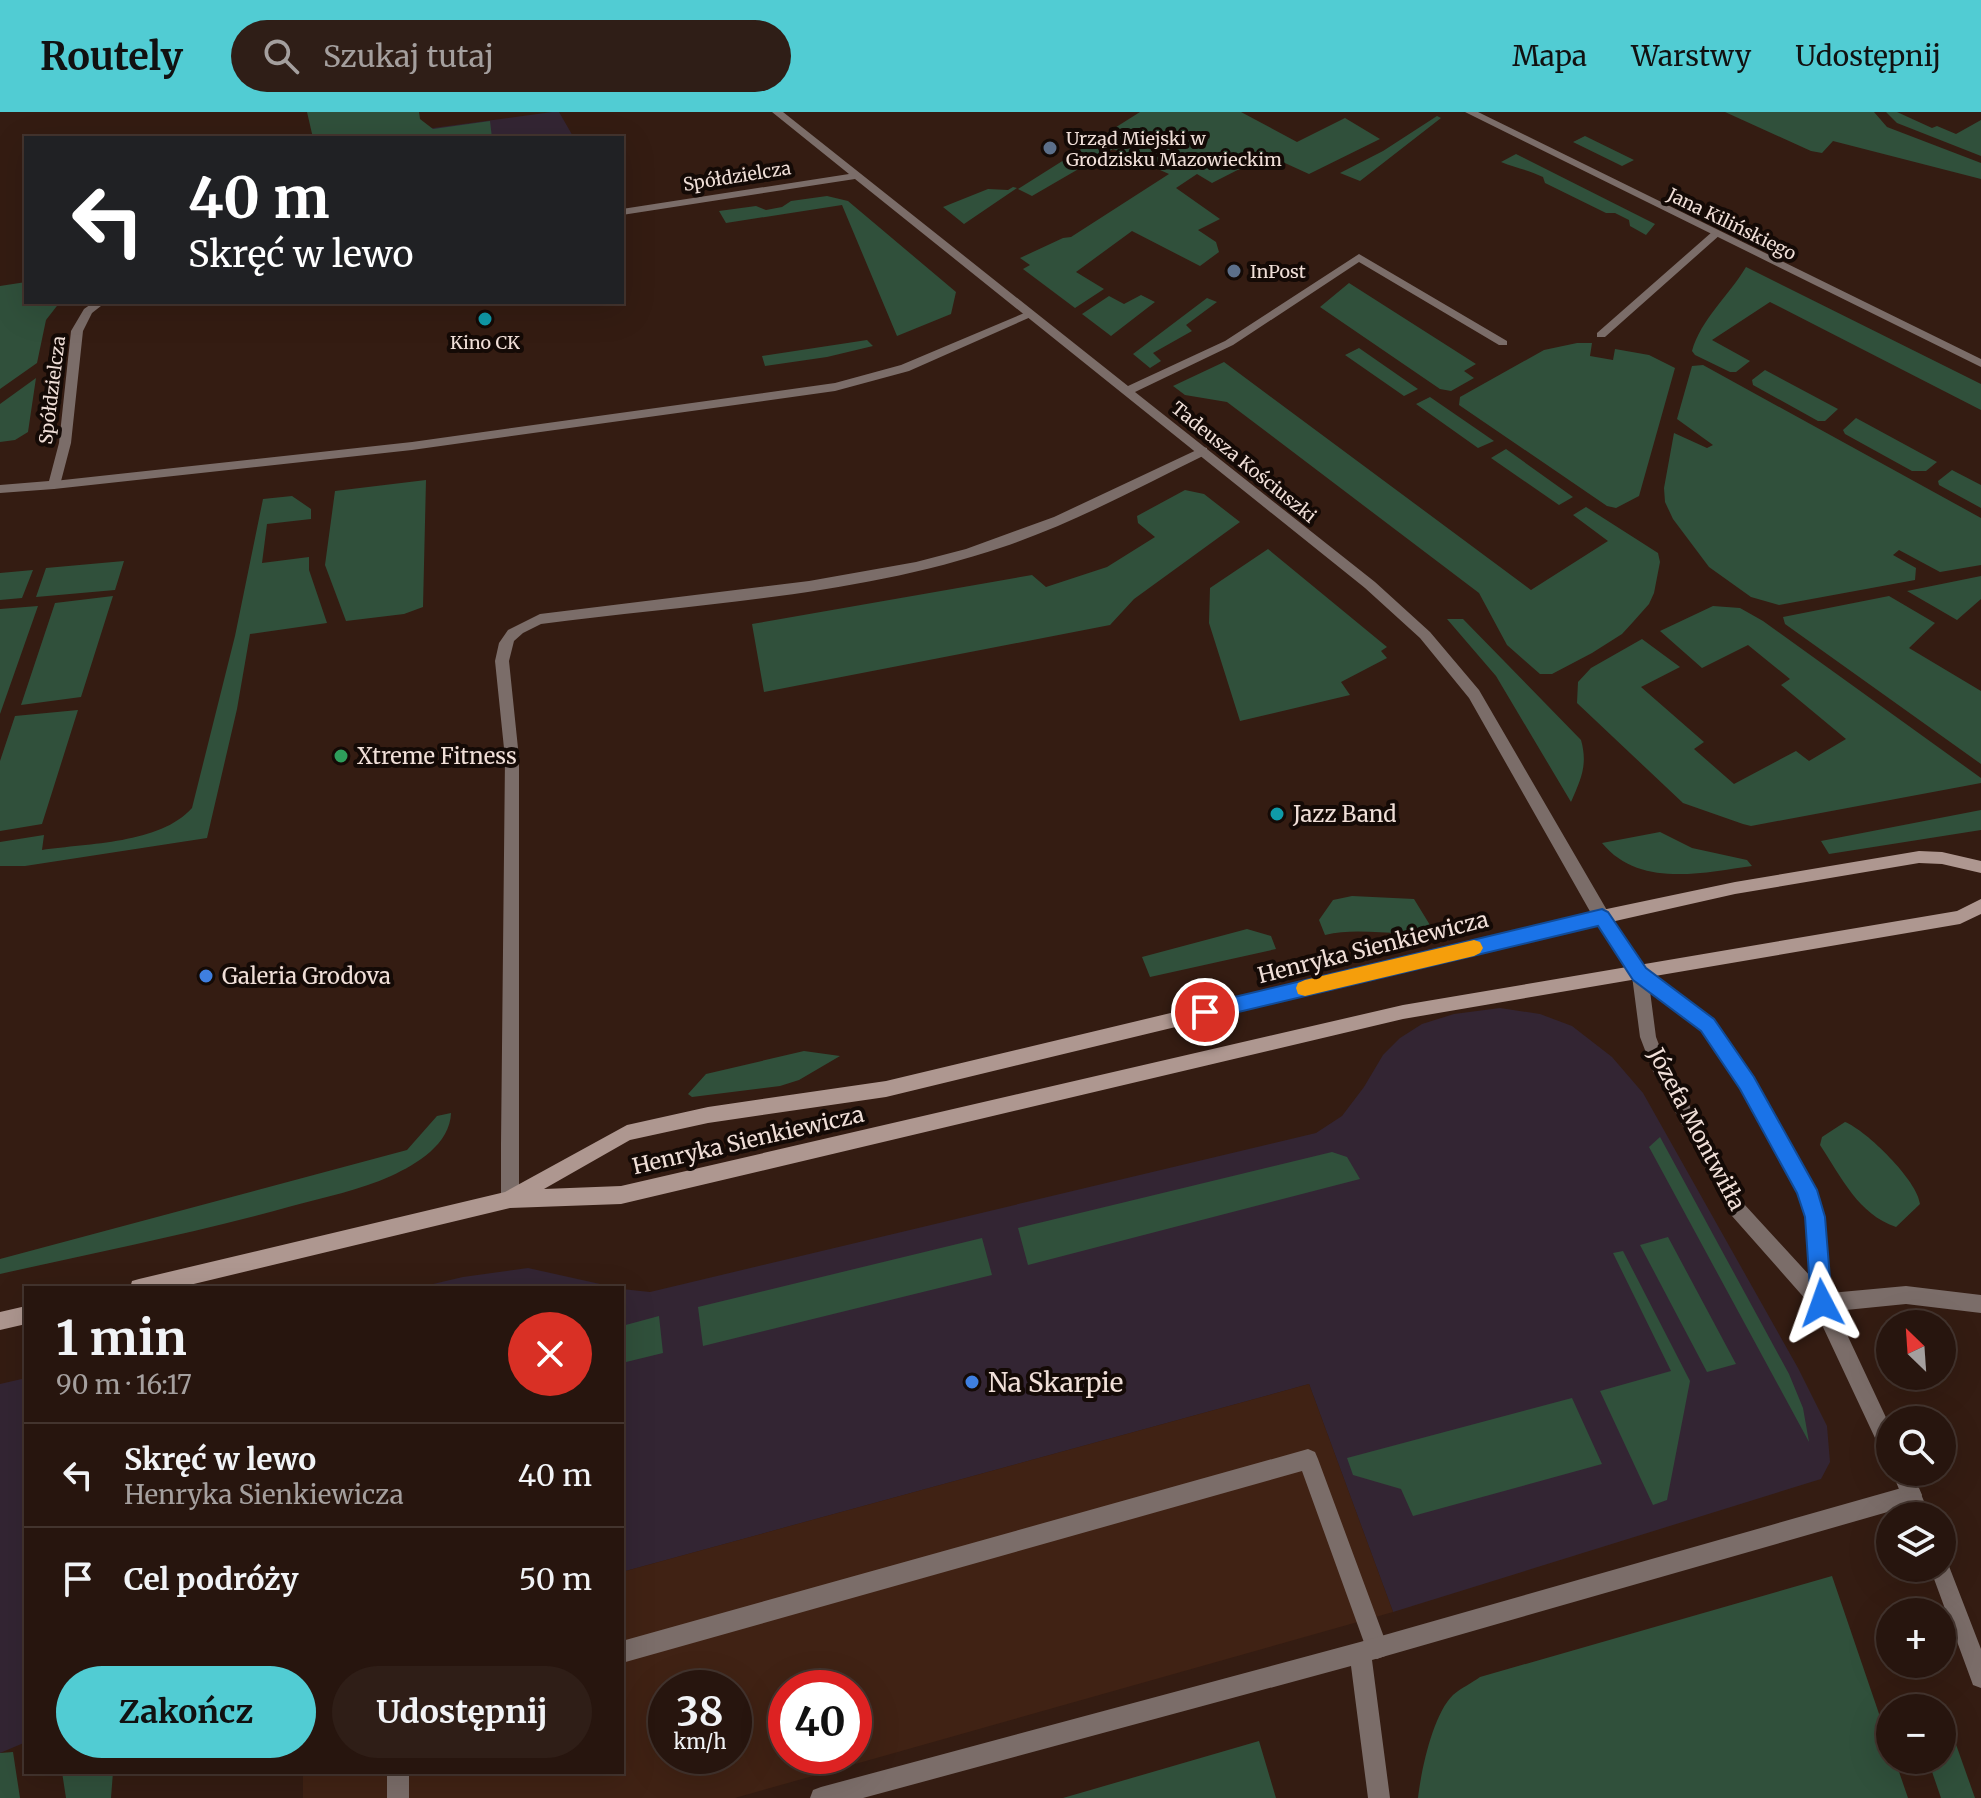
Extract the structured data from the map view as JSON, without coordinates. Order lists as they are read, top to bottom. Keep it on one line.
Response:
{"streets":{"main road":["Henryka Sienkiewicza"],"street":["Spółdzielcza","Jana Kilińskiego","Tadeusza Kościuszki","Józefa Montwiłła"]},"crossings":[["Spółdzielcza","Tadeusza Kościuszki"],["Tadeusza Kościuszki","Henryka Sienkiewicza"],["Tadeusza Kościuszki","Józefa Montwiłła"],["Henryka Sienkiewicza","Józefa Montwiłła"]],"places":["Urząd Miejski w Grodzisku Mazowieckim","InPost","Kino CK","Xtreme Fitness","Jazz Band","Galeria Grodova","Na Skarpie"],"north":"top left","page":{"header":"Routely","search":"Szukaj tutaj","nav":["Mapa","Warstwy","Udostępnij"],"turn":["40 m","Skręć w lewo"],"heading":["1 min","90 m · 16:17"],"map_buttons":["+","−"],"list":[{"name":"Skręć w lewo","note":"Henryka Sienkiewicza","value":"40 m"},{"name":"Cel podróży","value":"50 m"}],"buttons":["Zakończ","Udostępnij"],"speed":"38 km/h","limit":"40"}}
